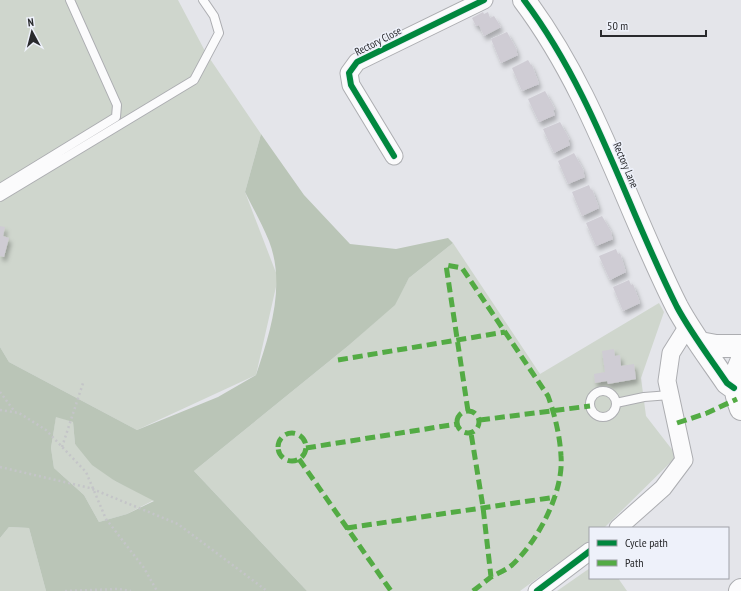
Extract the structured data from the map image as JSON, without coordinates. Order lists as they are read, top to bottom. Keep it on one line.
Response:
{"streets":{"street":["Rectory Close","Rectory Lane"]},"legend":["Cycle path","Path"],"scale_bar":"50 m","north":"top"}
